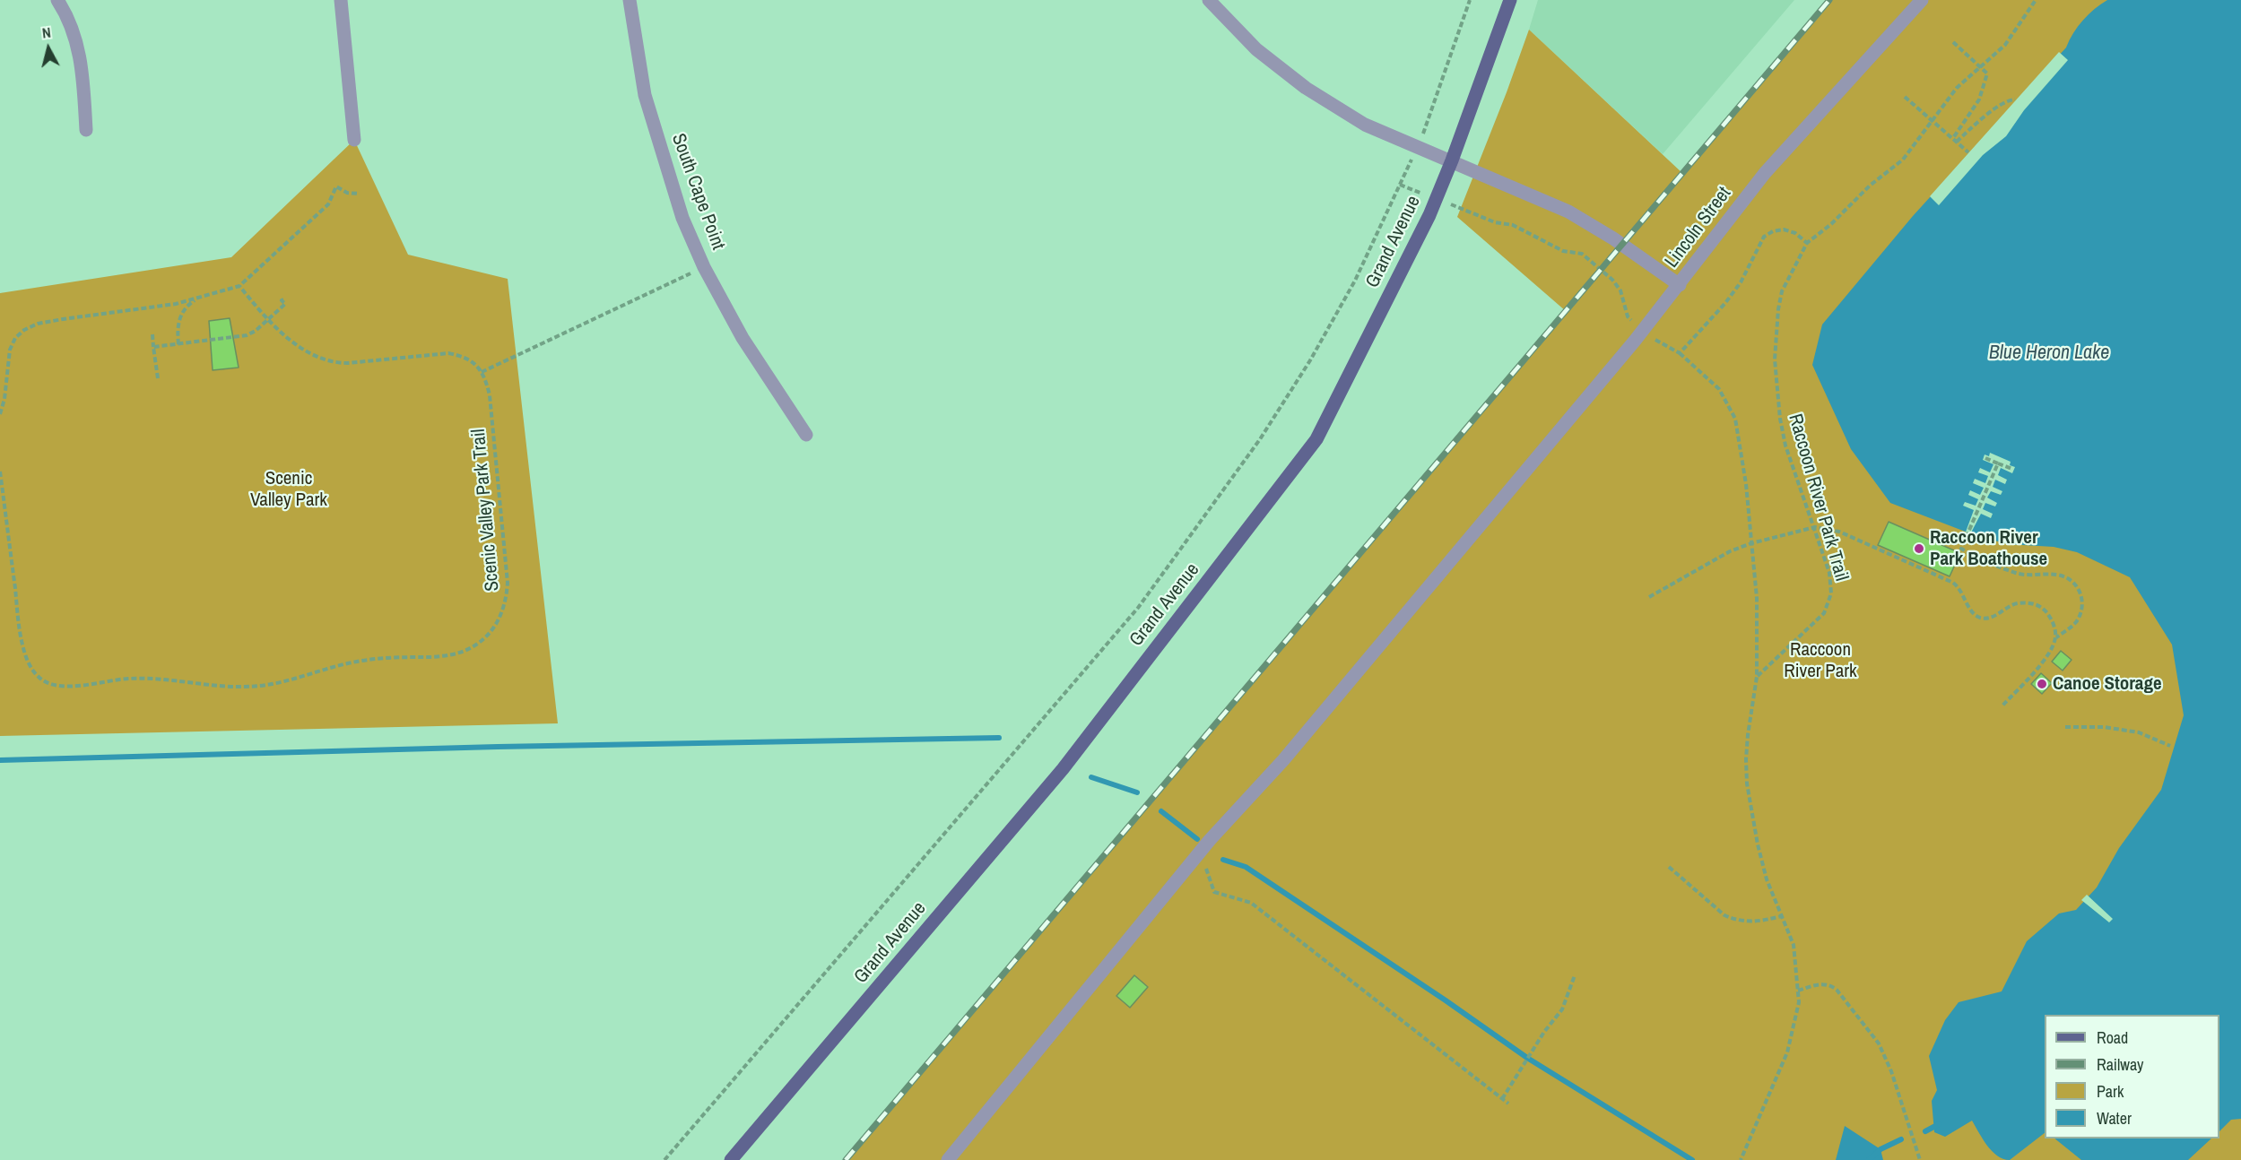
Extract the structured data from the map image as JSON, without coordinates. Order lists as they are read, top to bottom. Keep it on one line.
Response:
{"streets":{"main road":["Grand Avenue"],"street":["South Cape Point","Lincoln Street"],"path":["Raccoon River Park Trail","Scenic Valley Park Trail"]},"crossings":[["Lincoln Street","Grand Avenue"]],"water":["Blue Heron Lake"],"parks":["Scenic Valley Park","Raccoon River Park"],"places":["Raccoon River Park Boathouse","Canoe Storage"],"legend":["Road","Railway","Park","Water"],"north":"top"}
